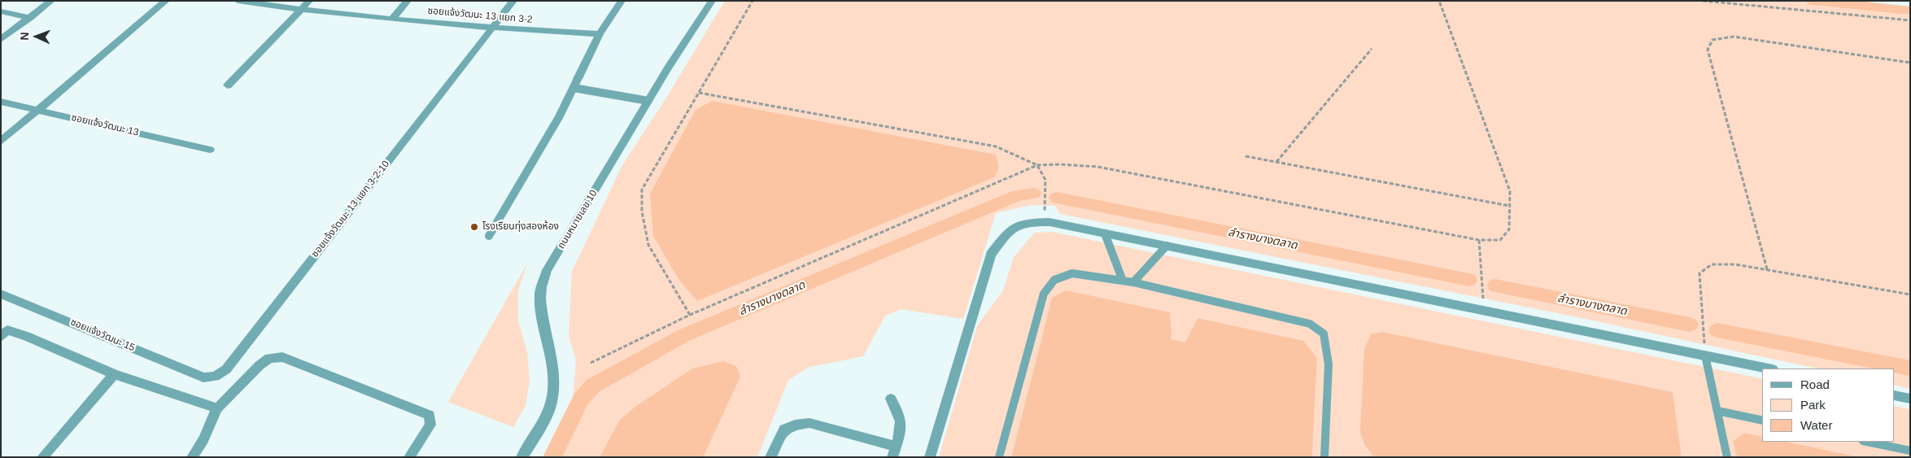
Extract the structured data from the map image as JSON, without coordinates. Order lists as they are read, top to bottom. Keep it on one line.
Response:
{"streets":{"street":["ซอยแจ้งวัฒนะ 13 แยก 3-2","ซอยแจ้งวัฒนะ 13","ซอยแจ้งวัฒนะ 13 แยก 3-2-10","ถนนหมายเลข 10","ซอยแจ้งวัฒนะ 15"]},"crossings":[["ซอยแจ้งวัฒนะ 13 แยก 3-2","ซอยแจ้งวัฒนะ 13 แยก 3-2-10"],["ซอยแจ้งวัฒนะ 13 แยก 3-2-10","ซอยแจ้งวัฒนะ 15"]],"water":["ลำรางบางตลาด"],"places":["โรงเรียนทุ่งสองห้อง"],"legend":["Road","Park","Water"],"north":"left"}
